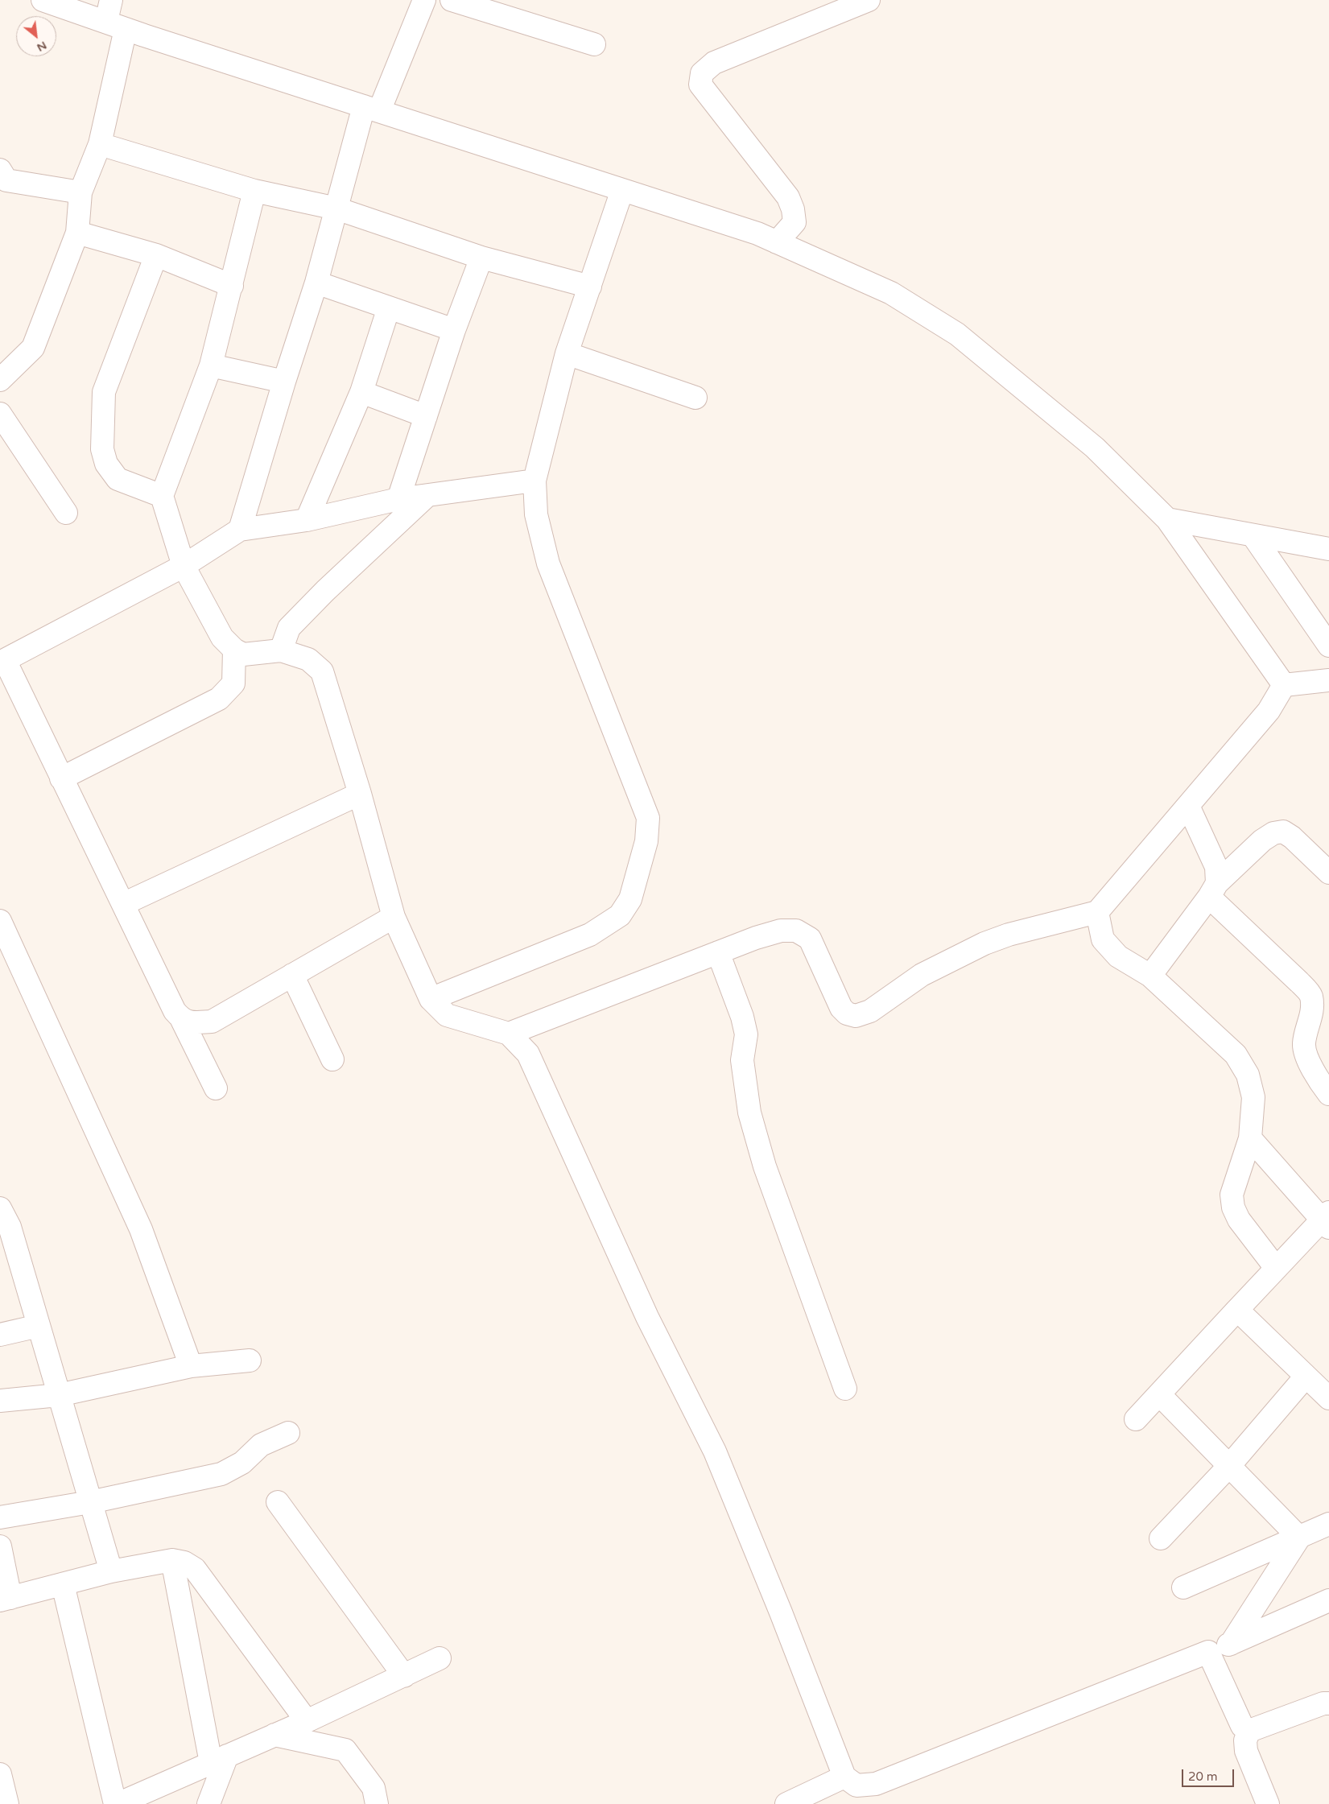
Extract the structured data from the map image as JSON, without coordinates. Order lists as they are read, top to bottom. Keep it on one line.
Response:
{"scale_bar":"20 m","north":"bottom right"}
